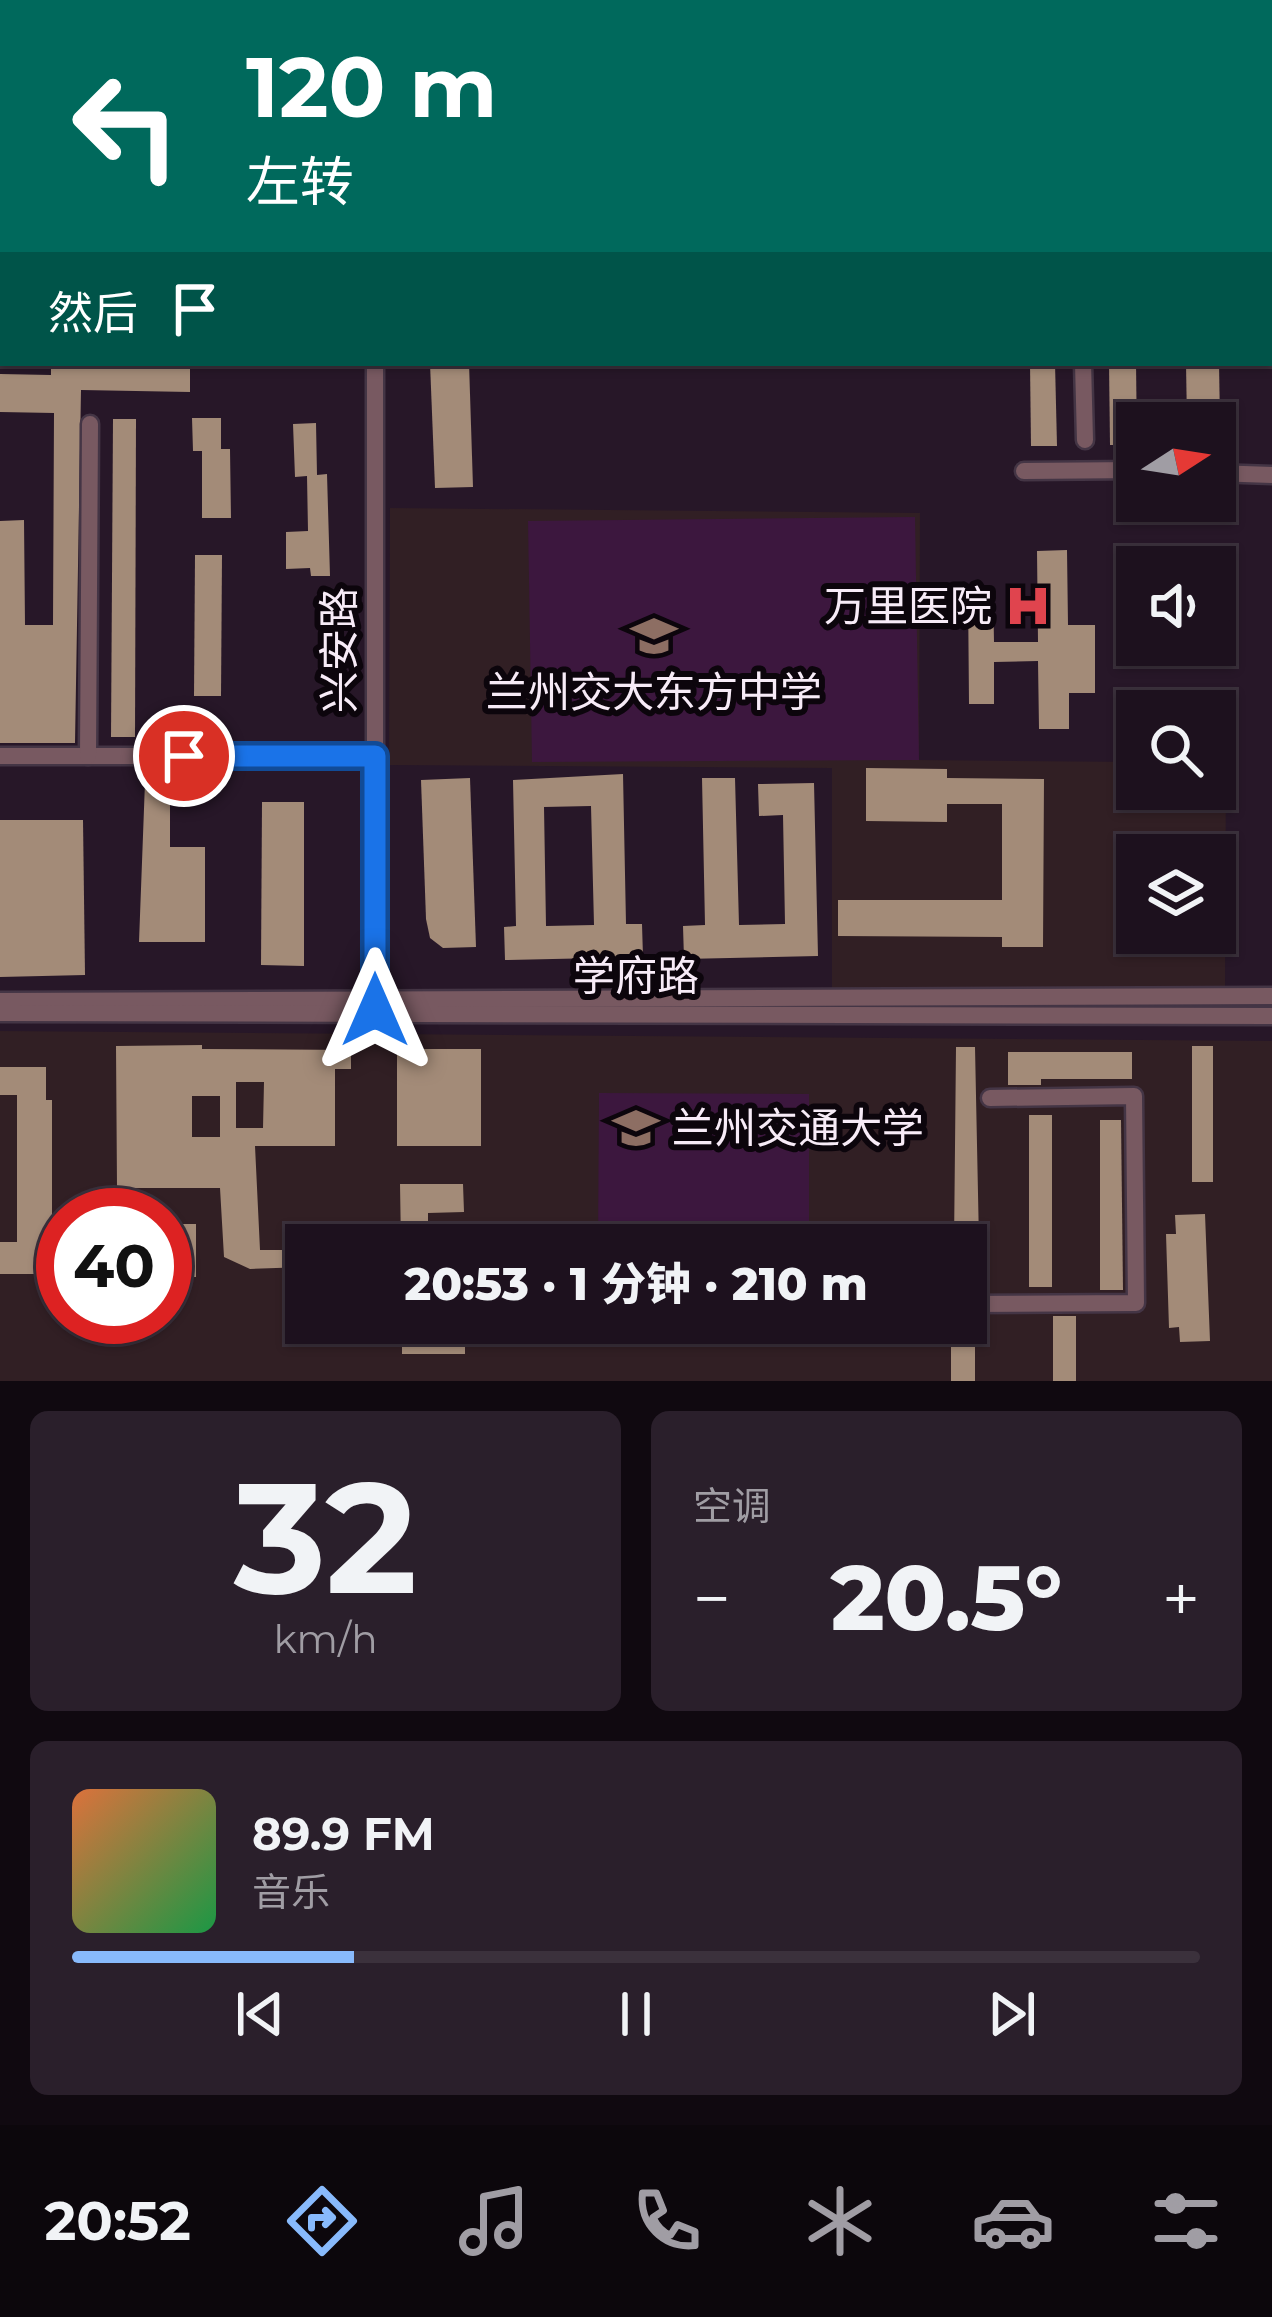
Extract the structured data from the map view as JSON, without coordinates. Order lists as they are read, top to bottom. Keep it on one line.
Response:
{"streets":{"street":["兴安路","学府路"]},"crossings":[["兴安路","学府路"]],"places":{"hospital":["万里医院"],"school or university":["兰州交大东方中学","兰州交通大学"]},"north":"right","page":{"turn":["120 m","左转"],"then":"然后","limit":"40","trip":"20:53 · 1 分钟 · 210 m","tile":[["32","km/h"],"空调"],"heat":["−","20.5°","+"],"song":["89.9 FM","音乐"],"tabs":"20:52"}}
